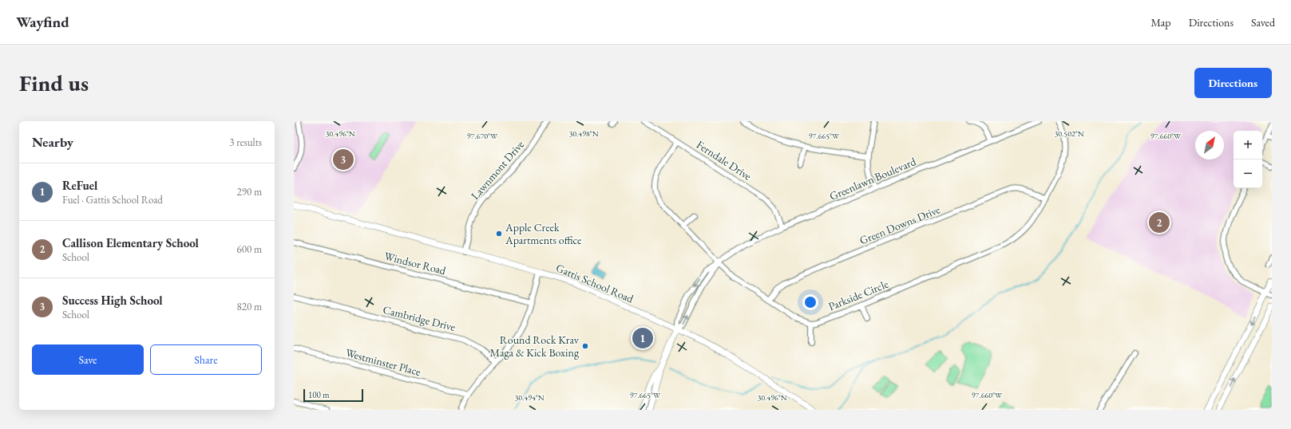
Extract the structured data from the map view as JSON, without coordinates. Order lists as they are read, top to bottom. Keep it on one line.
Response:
{"streets":{"main road":["Greenlawn Boulevard","Gattis School Road"],"street":["Ferndale Drive","Lawnmont Drive","Green Downs Drive","Windsor Road","Parkside Circle","Cambridge Drive","Westminster Place"]},"crossings":[["Ferndale Drive","Greenlawn Boulevard"],["Lawnmont Drive","Gattis School Road"],["Greenlawn Boulevard","Gattis School Road"],["Green Downs Drive","Parkside Circle"]],"places":["Apple Creek Apartments office","Round Rock Krav Maga & Kick Boxing"],"scale_bar":"100 m","north":"top right","page":{"header":"Wayfind","nav":["Map","Directions","Saved"],"buttons":["Directions",["Save","Share"]],"title":"Find us","heading":["Nearby","3 results"],"map_buttons":["+","−"],"pins":["3","2","1"],"list":[{"mark":"1","name":"ReFuel","note":"Fuel · Gattis School Road","value":"290 m"},{"mark":"2","name":"Callison Elementary School","note":"School","value":"600 m"},{"mark":"3","name":"Success High School","note":"School","value":"820 m"}],"scale":"100 m"},"coordinates":["30.496°N","30.502°N","30.498°N","97.665°W","97.660°W","97.670°W","30.494°N"]}
